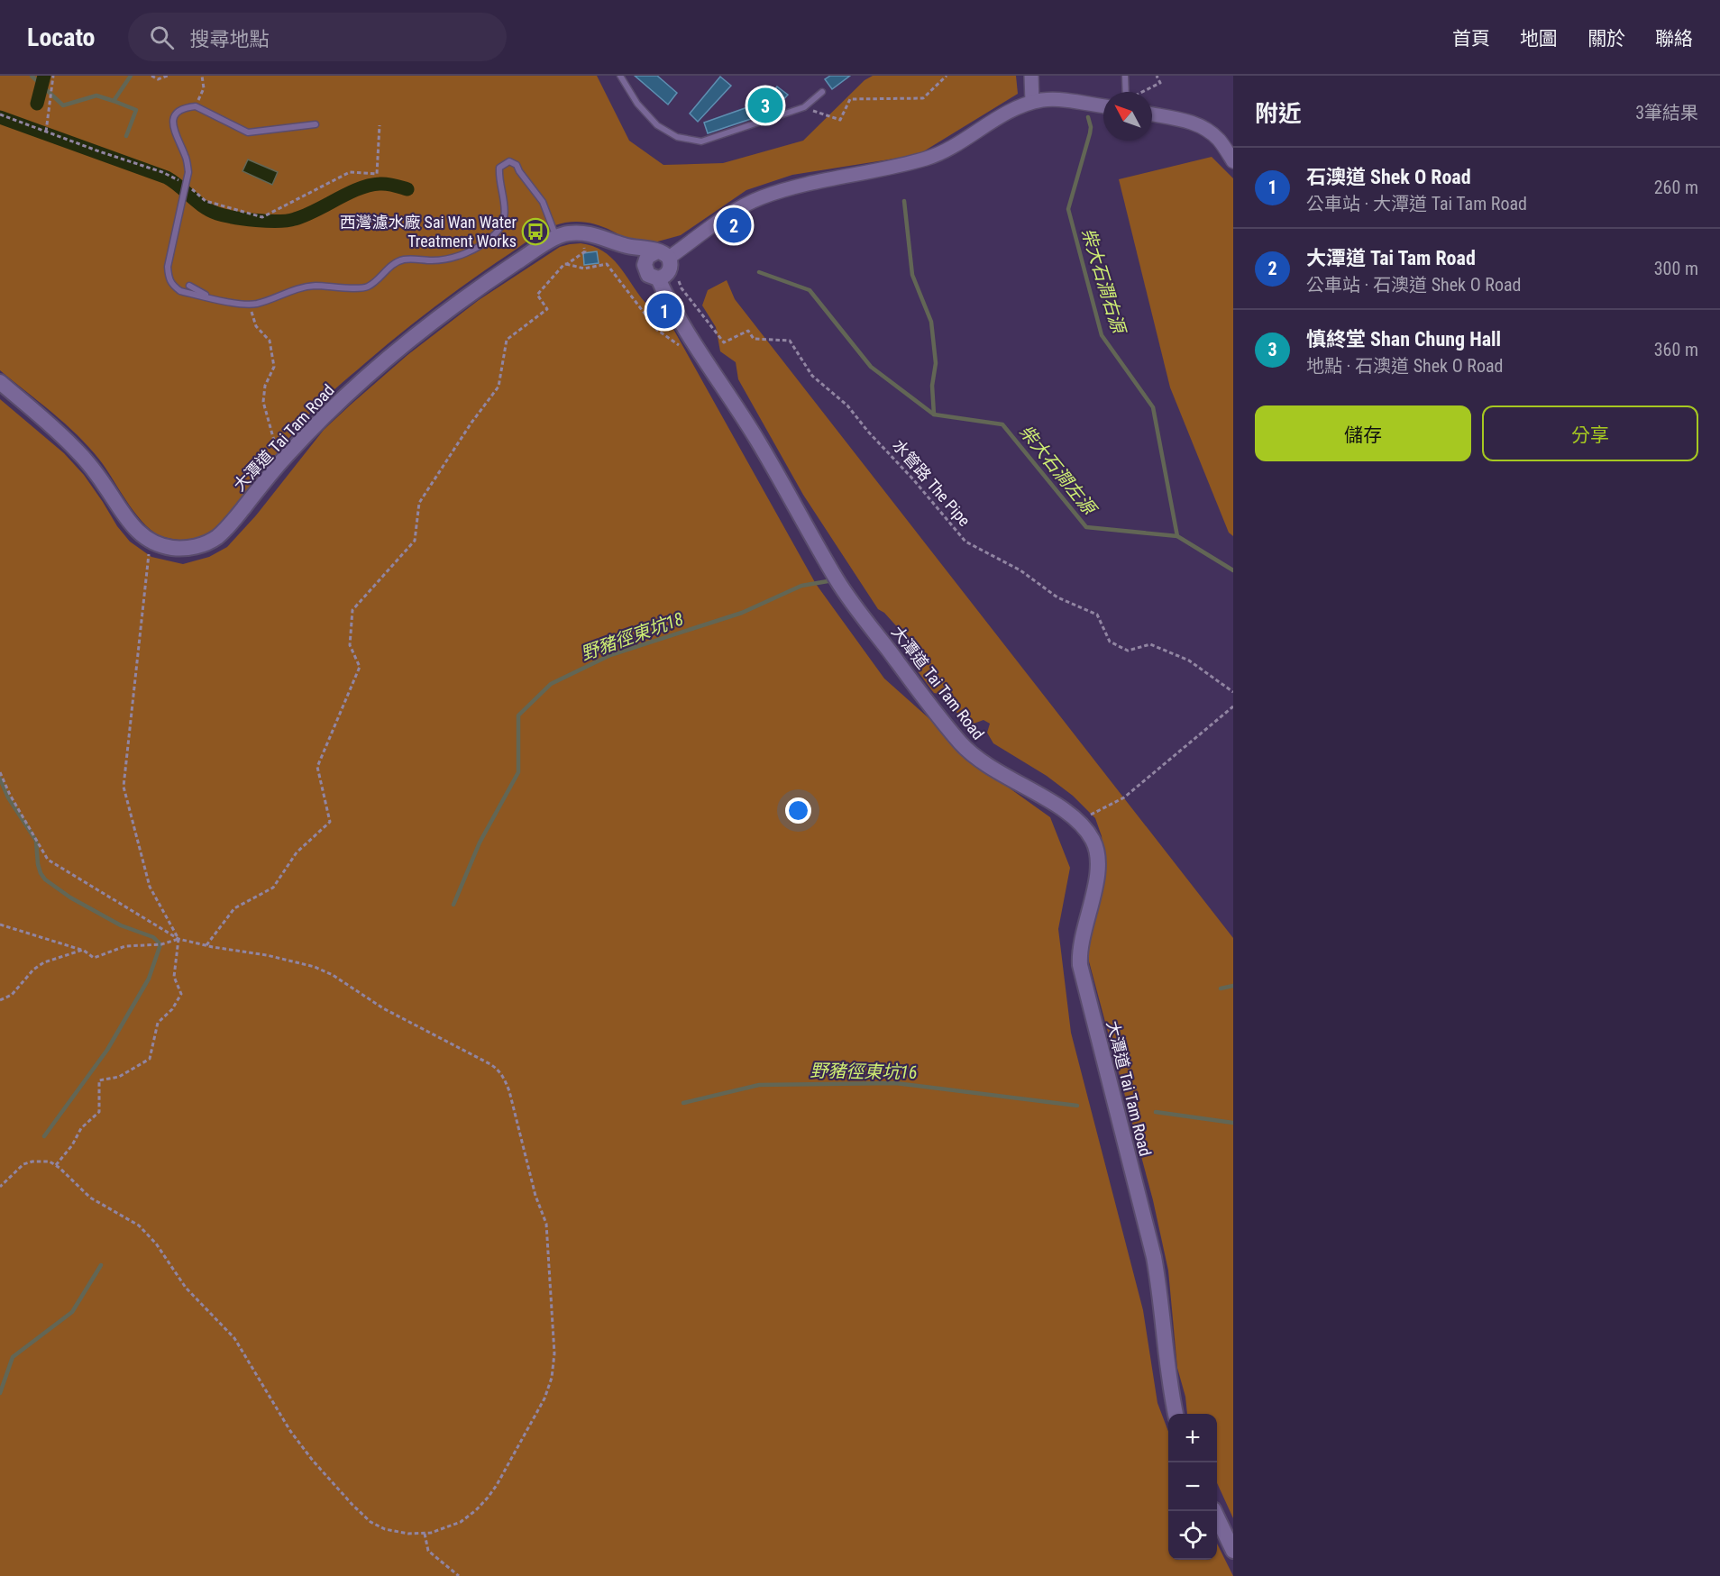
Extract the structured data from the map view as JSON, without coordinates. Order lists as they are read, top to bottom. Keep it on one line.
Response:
{"streets":{"main road":["大潭道 Tai Tam Road"],"path":["水管路 The Pipe"]},"water":["柴大石澗右源","柴大石澗左源","野豬徑東坑18","野豬徑東坑16"],"places":{"bus stop":["西灣濾水廠 Sai Wan Water Treatment Works"]},"north":"top left","page":{"header":"Locato","search":"搜尋地點","nav":["首頁","地圖","關於","聯絡"],"heading":["附近","3筆結果"],"pins":["3","2","1"],"list":[{"mark":"1","name":"石澳道 Shek O Road","note":"公車站 · 大潭道 Tai Tam Road","value":"260 m"},{"mark":"2","name":"大潭道 Tai Tam Road","note":"公車站 · 石澳道 Shek O Road","value":"300 m"},{"mark":"3","name":"慎終堂 Shan Chung Hall","note":"地點 · 石澳道 Shek O Road","value":"360 m"}],"buttons":["儲存","分享"],"map_buttons":["+","−"]}}
